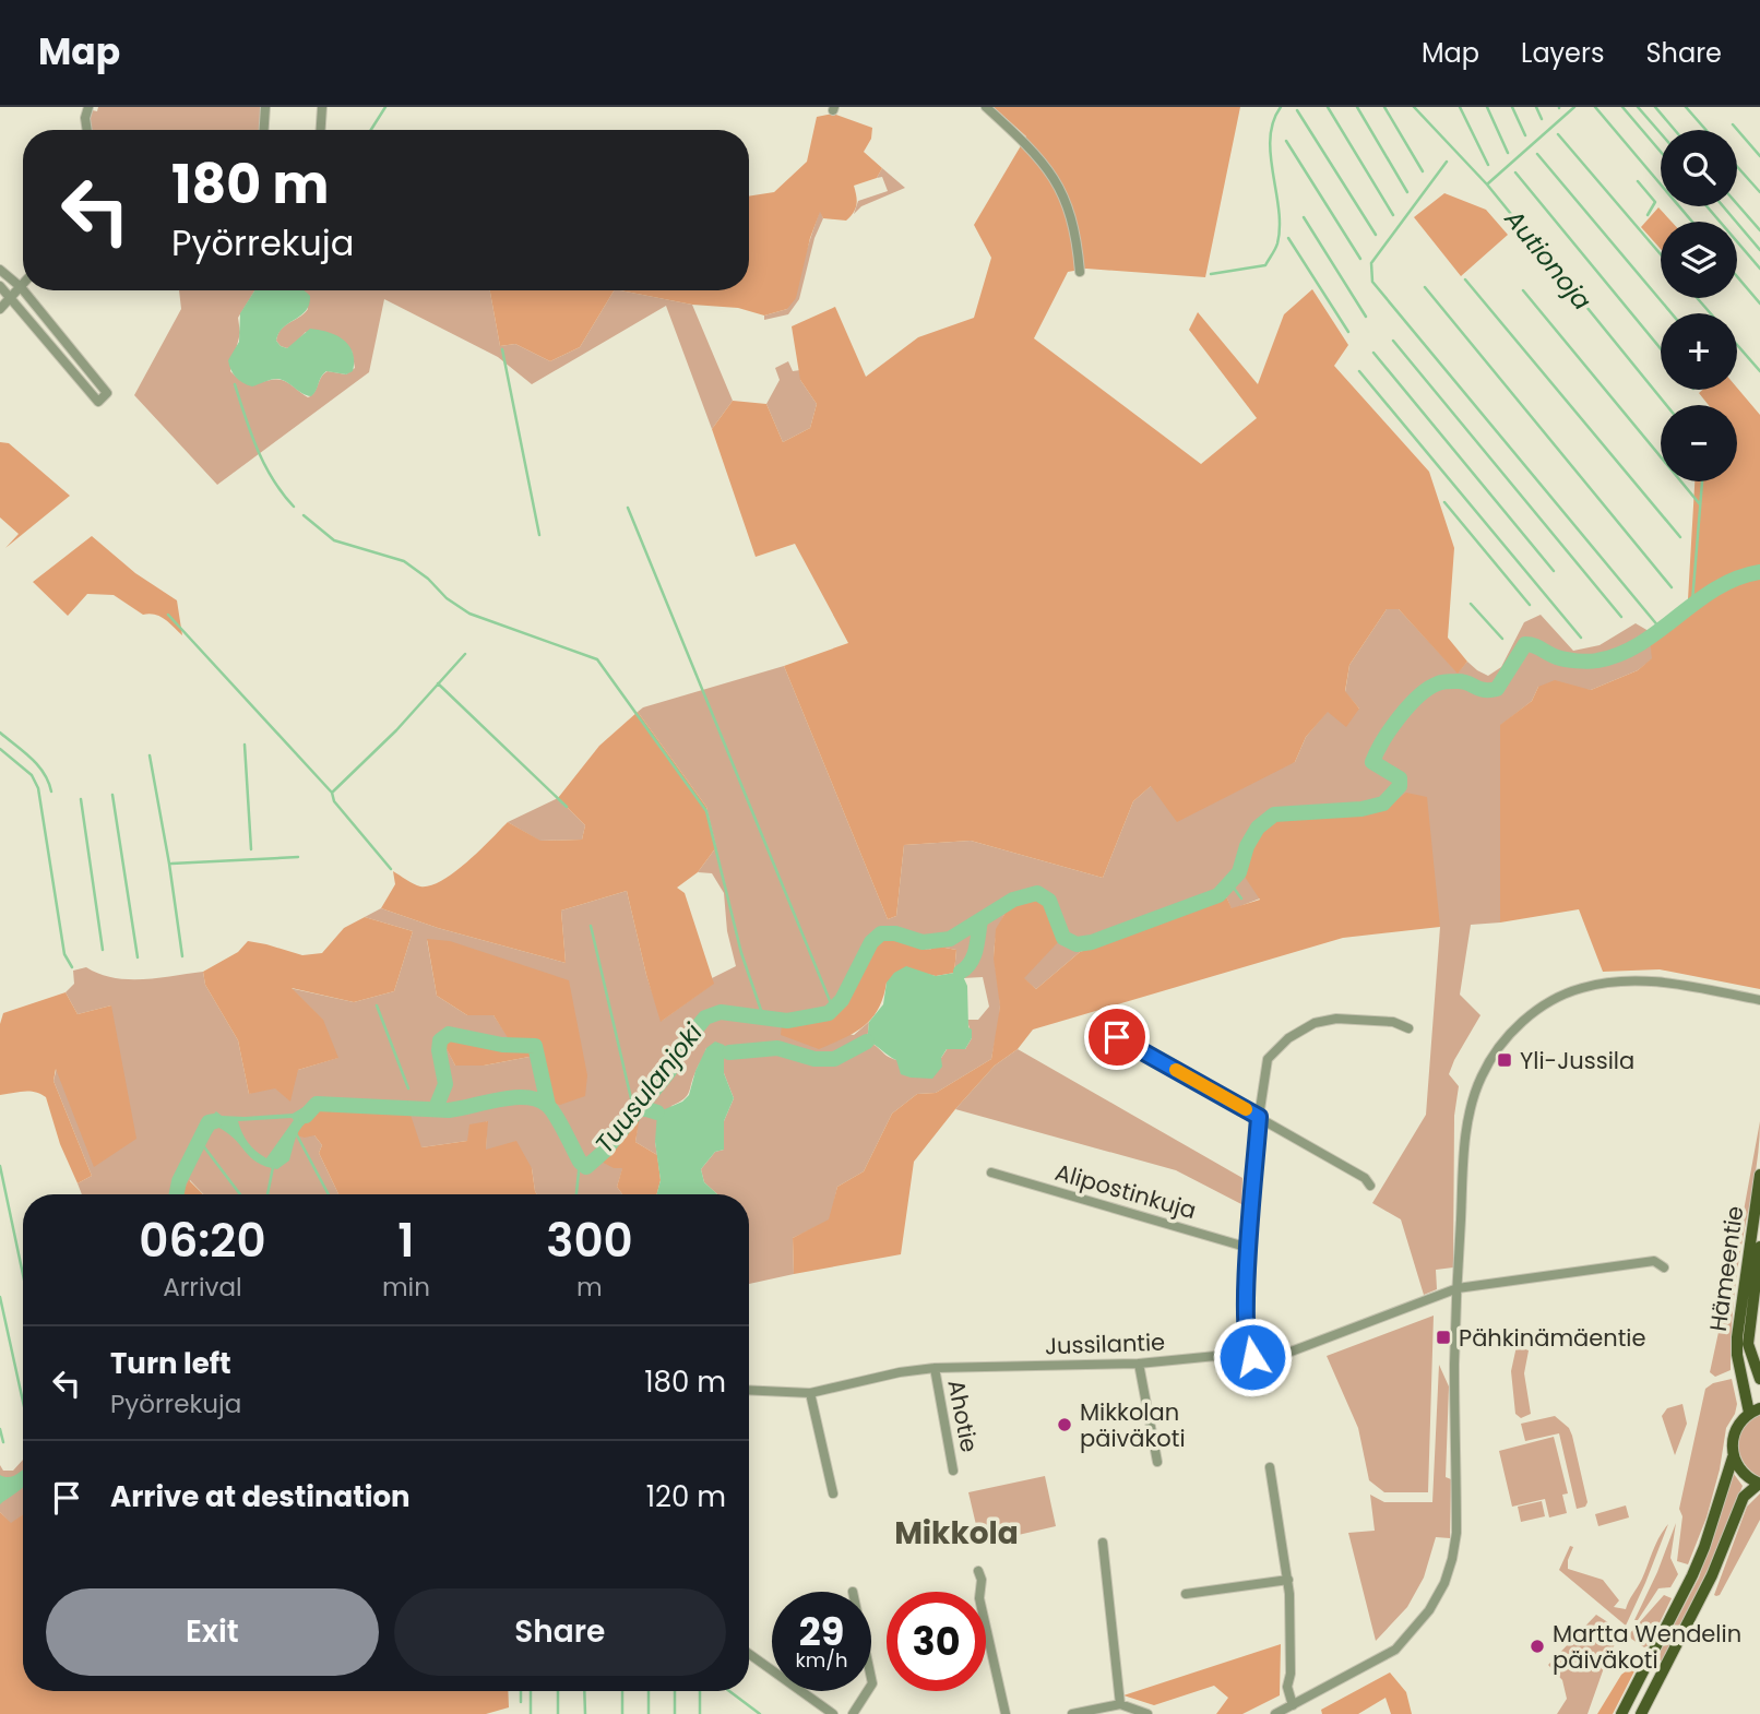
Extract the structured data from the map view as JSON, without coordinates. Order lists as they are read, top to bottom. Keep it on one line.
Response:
{"streets":{"main road":["Hämeentie"],"street":["Alipostinkuja","Jussilantie","Ahotie"]},"crossings":[["Jussilantie","Ahotie"]],"districts":["Mikkola"],"water":["Autionoja","Tuusulanjoki"],"places":{"transit":["Yli-Jussila","Pähkinämäentie"],"other":["Mikkolan päiväkoti","Martta Wendelin päiväkoti"]},"page":{"header":"Map","nav":["Map","Layers","Share"],"map_buttons":["+","−"],"turn":["180 m","Pyörrekuja"],"eta":["06:20","Arrival","1","min","300","m"],"list":[{"name":"Turn left","note":"Pyörrekuja","value":"180 m"},{"name":"Arrive at destination","value":"120 m"}],"buttons":["Exit","Share"],"speed":"29 km/h","limit":"30"}}
